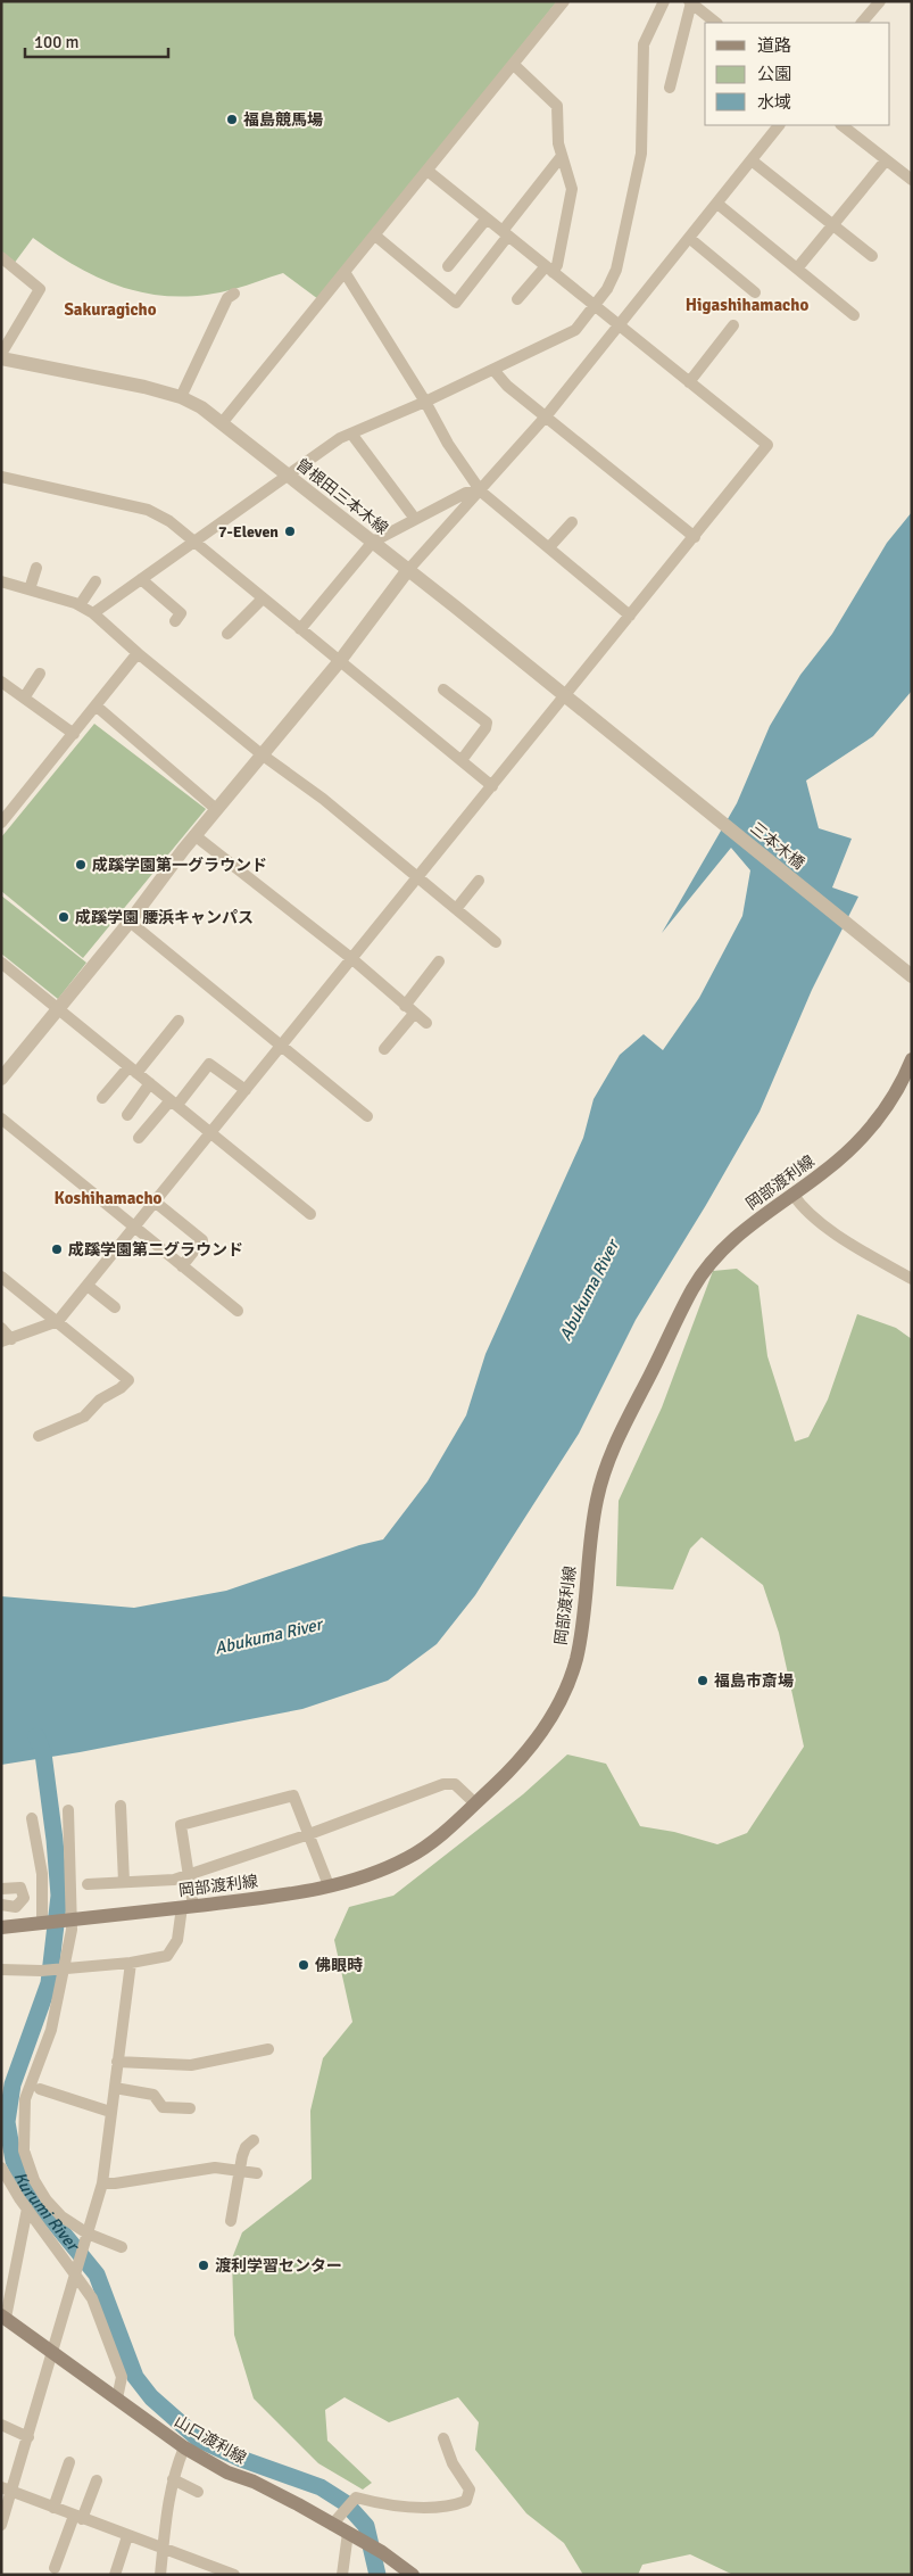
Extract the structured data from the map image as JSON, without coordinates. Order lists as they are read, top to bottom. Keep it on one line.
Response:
{"streets":{"main road":["岡部渡利線","山口渡利線"],"street":["曽根田三本木線","三本木橋"]},"crossings":[["曽根田三本木線","三本木橋"]],"districts":["Higashihamacho","Sakuragicho","Koshihamacho"],"water":["Abukuma River","Kurumi River"],"places":["福島競馬場","7-Eleven","成蹊学園第一グラウンド","成蹊学園 腰浜キャンパス","成蹊学園第二グラウンド","福島市斎場","佛眼時","渡利学習センター"],"legend":["道路","公園","水域"],"scale_bar":"100 m"}
